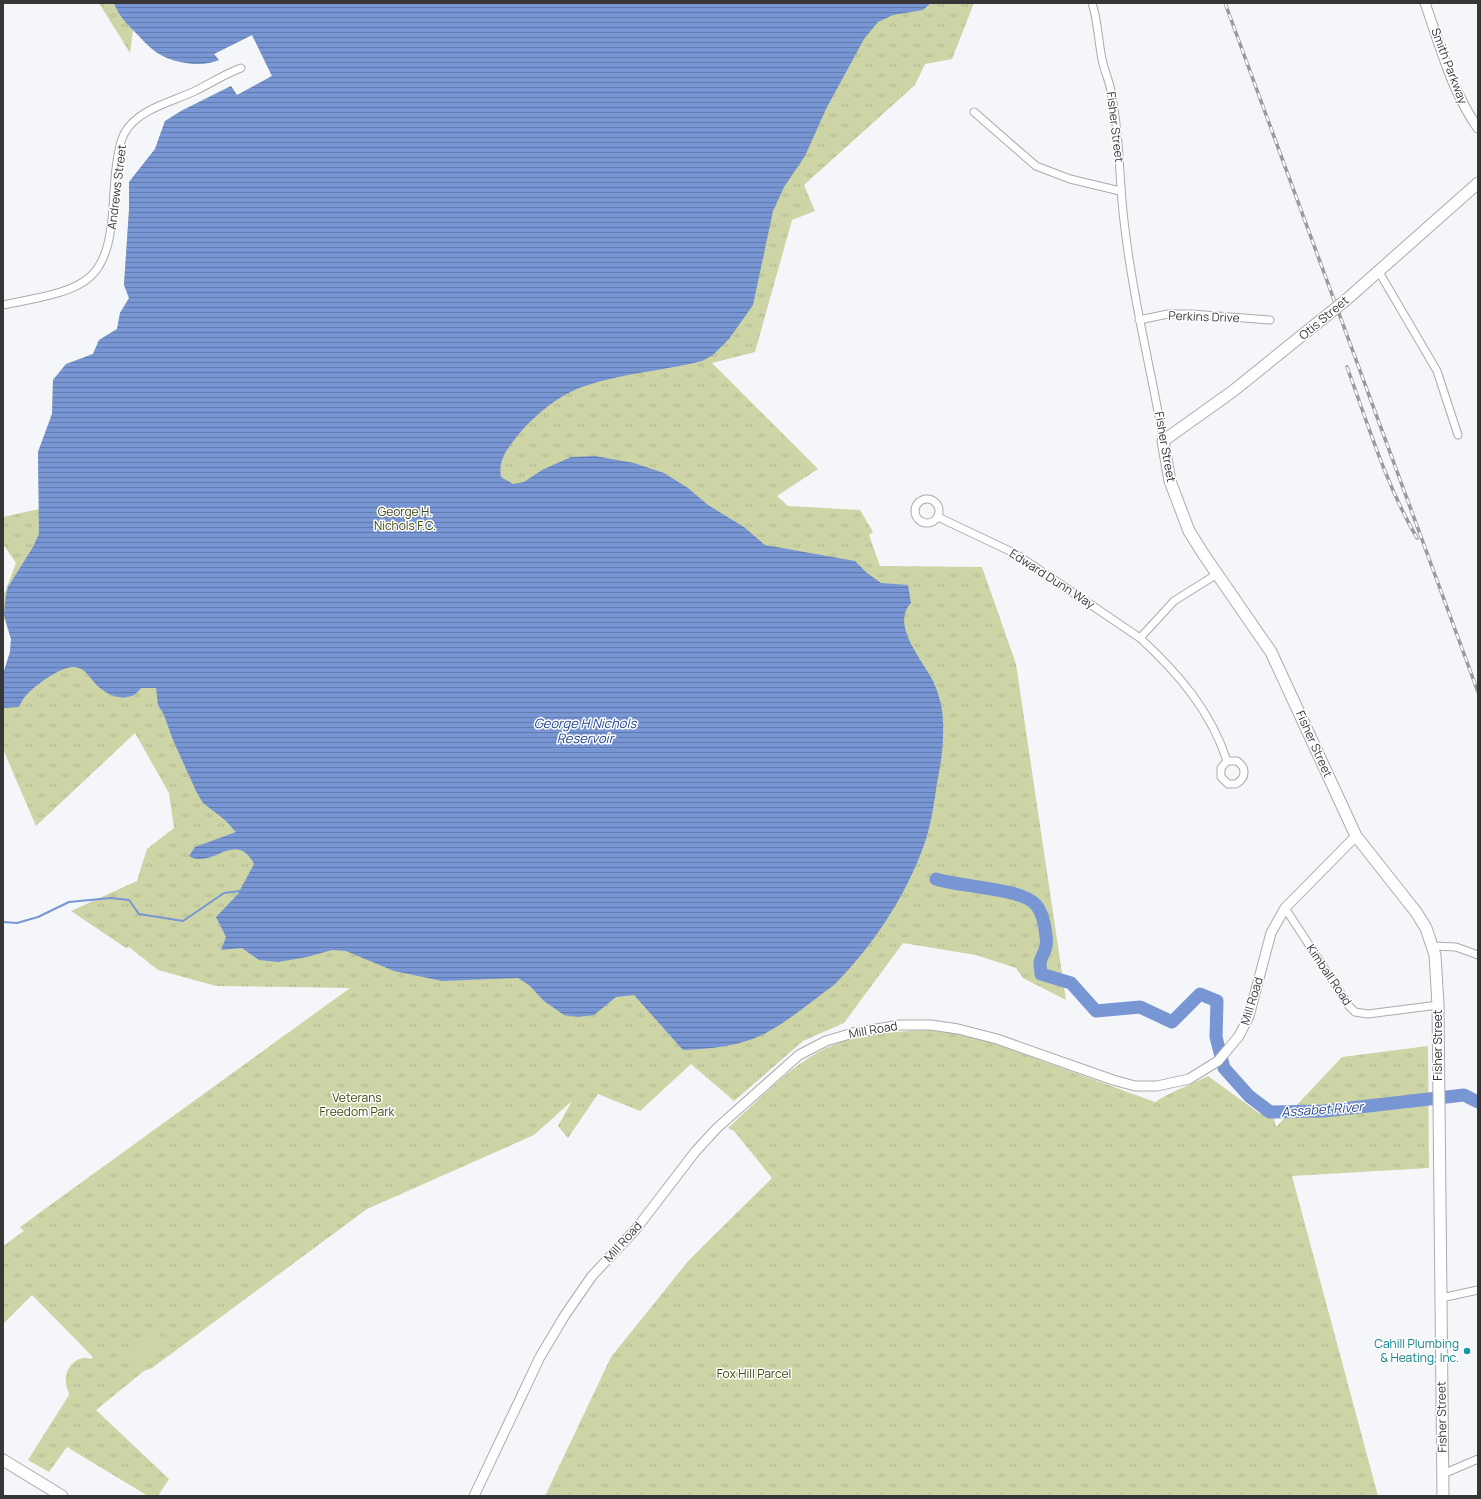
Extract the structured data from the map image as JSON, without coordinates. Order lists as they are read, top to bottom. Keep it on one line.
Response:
{"streets":{"main road":["Fisher Street","Otis Street"],"street":["Smith Parkway","Andrews Street","Perkins Drive","Edward Dunn Way","Kimball Road","Mill Road"]},"crossings":[["Fisher Street","Perkins Drive"],["Fisher Street","Otis Street"],["Fisher Street","Kimball Road"],["Fisher Street","Mill Road"],["Kimball Road","Mill Road"]],"water":["George H Nichols Reservoir","Assabet River"],"parks":["George H. Nichols F.C.","Veterans Freedom Park","Fox Hill Parcel"],"places":["Cahill Plumbing & Heating, Inc."]}
